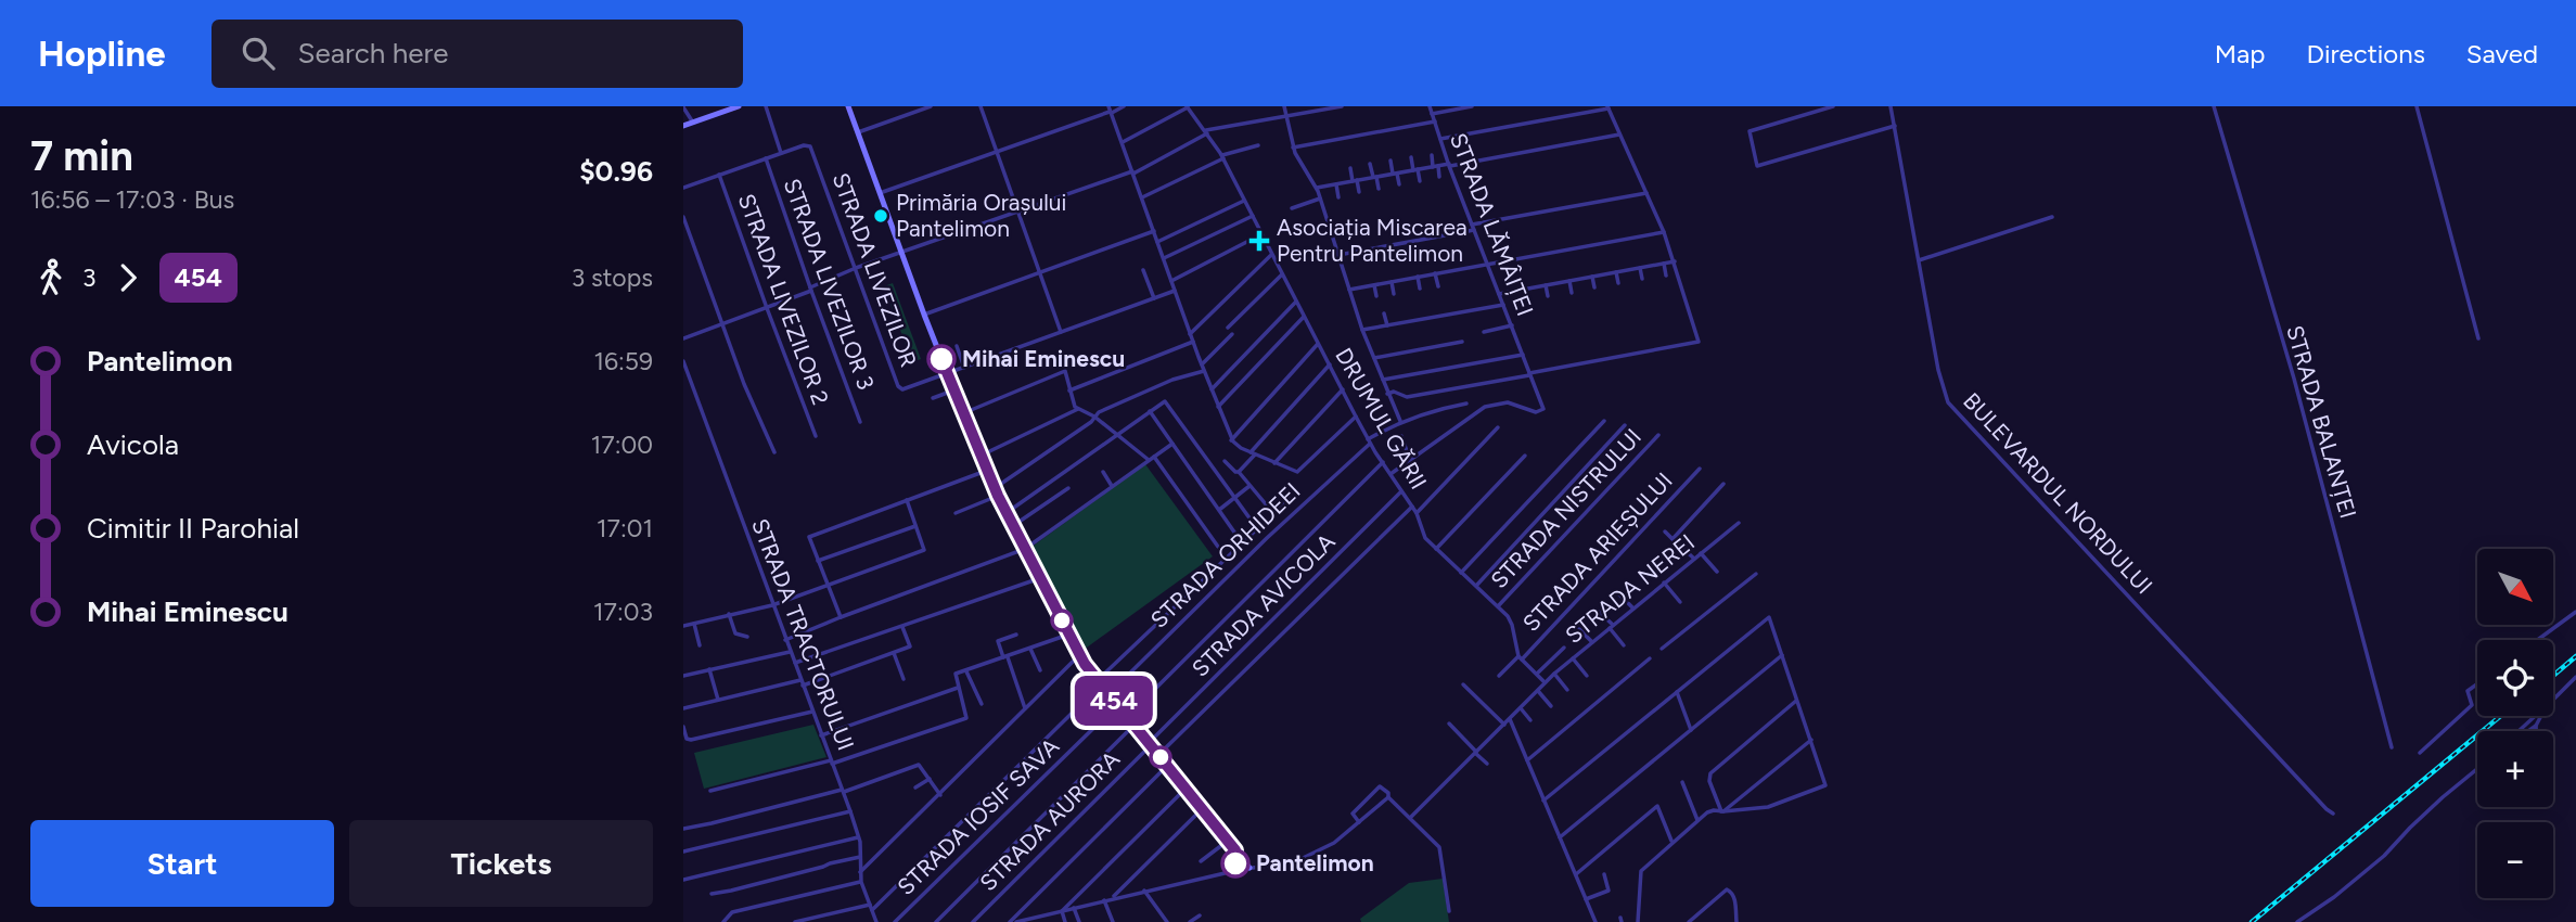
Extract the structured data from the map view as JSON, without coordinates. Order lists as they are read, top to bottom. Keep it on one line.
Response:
{"streets":{"street":["STRADA LĂMÂIȚEI","STRADA LIVEZILOR","STRADA LIVEZILOR 3","STRADA LIVEZILOR 2","DRUMUL GĂRII","STRADA BALANȚEI","BULEVARDUL NORDULUI","STRADA NISTRULUI","STRADA ARIEȘULUI","STRADA ORHIDEEI","STRADA NEREI","STRADA AVICOLA","STRADA TRACTORULUI","STRADA IOSIF SAVA","STRADA AURORA"]},"crossings":[["STRADA LIVEZILOR","STRADA LIVEZILOR 3"],["STRADA LIVEZILOR","STRADA LIVEZILOR 2"],["DRUMUL GĂRII","STRADA NISTRULUI"],["DRUMUL GĂRII","STRADA ARIEȘULUI"],["DRUMUL GĂRII","STRADA ORHIDEEI"],["DRUMUL GĂRII","STRADA AVICOLA"],["STRADA AVICOLA","STRADA AURORA"]],"places":{"other":["Primăria Orașului Pantelimon","Mihai Eminescu","Pantelimon"],"health":["Asociația Miscarea Pentru Pantelimon"]},"lines":["bus line 454"],"north":"bottom right","page":{"header":"Hopline","search":"Search here","nav":["Map","Directions","Saved"],"heading":["7 min","16:56 – 17:03 · Bus","$0.96"],"on_map":"454","legs":["3","454","3 stops"],"list":[{"name":"Pantelimon","value":"16:59"},{"name":"Avicola","value":"17:00"},{"name":"Cimitir II Parohial","value":"17:01"},{"name":"Mihai Eminescu","value":"17:03"}],"map_buttons":["+","−"],"buttons":["Start","Tickets"]}}
